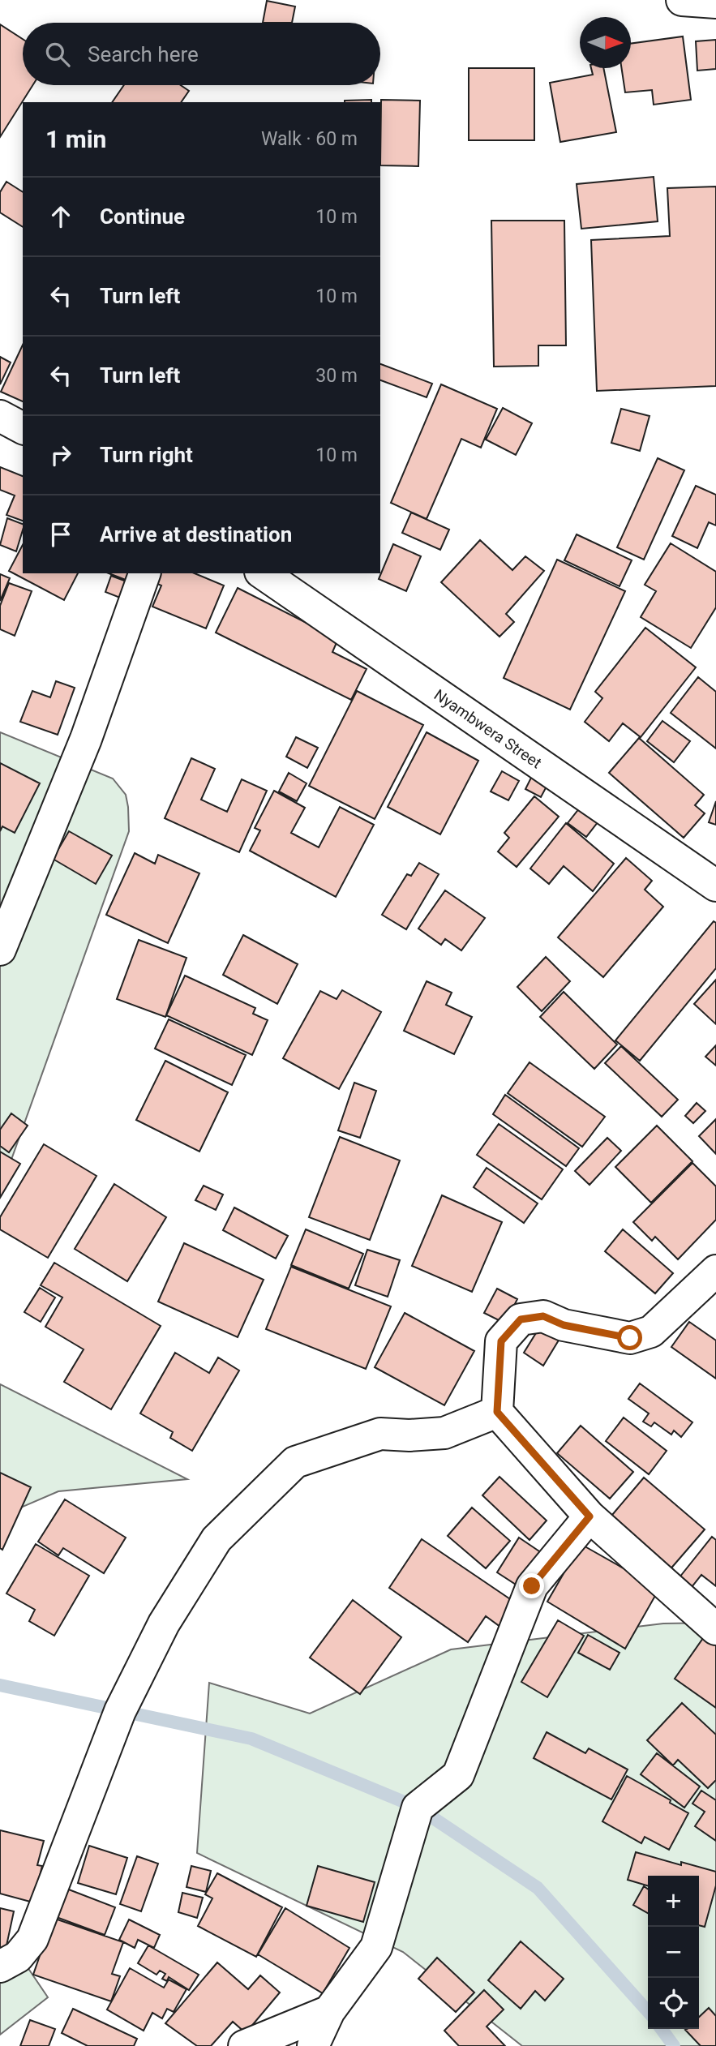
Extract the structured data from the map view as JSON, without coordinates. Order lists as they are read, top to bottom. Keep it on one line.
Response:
{"streets":{"street":["Nyambwera Street"]},"north":"right","page":{"search":"Search here","heading":["1 min","Walk · 60 m"],"list":[["Continue","10 m"],["Turn left","10 m"],["Turn left","30 m"],["Turn right","10 m"],"Arrive at destination"],"map_buttons":["+","−"]}}
